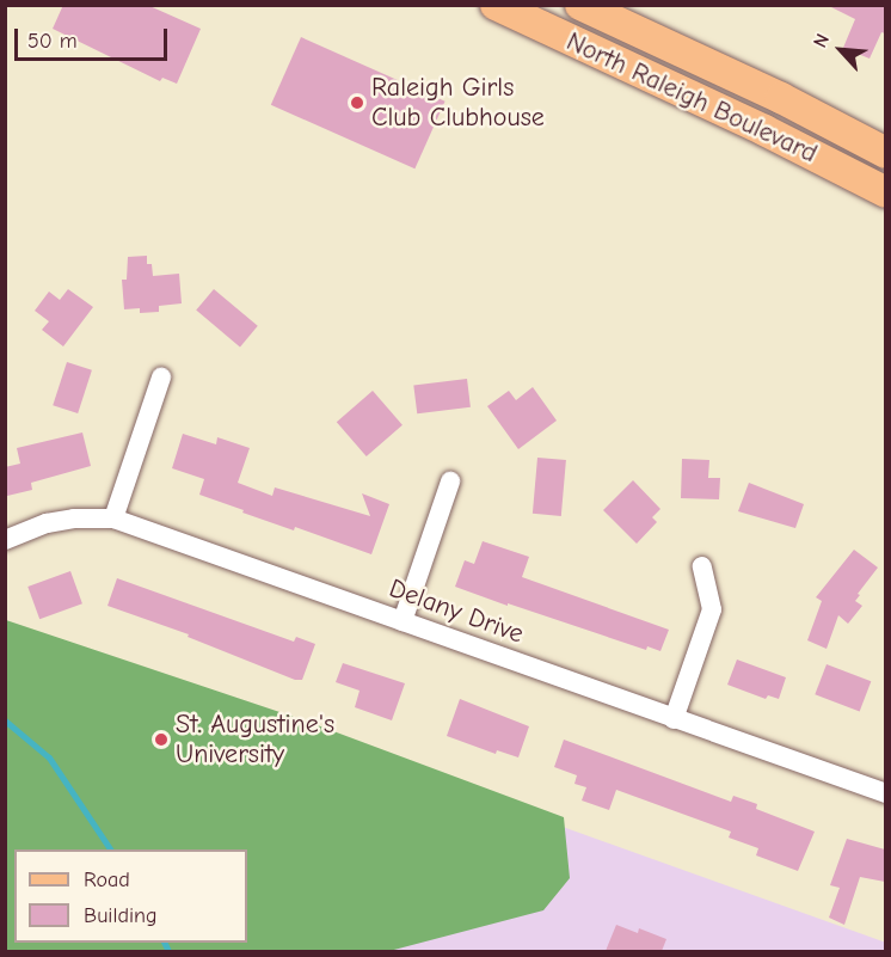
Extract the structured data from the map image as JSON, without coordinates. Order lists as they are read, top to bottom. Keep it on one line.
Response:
{"streets":{"main road":["North Raleigh Boulevard"],"street":["Delany Drive"]},"places":["Raleigh Girls Club Clubhouse","St. Augustine's University"],"legend":["Road","Building"],"scale_bar":"50 m","north":"top left"}
